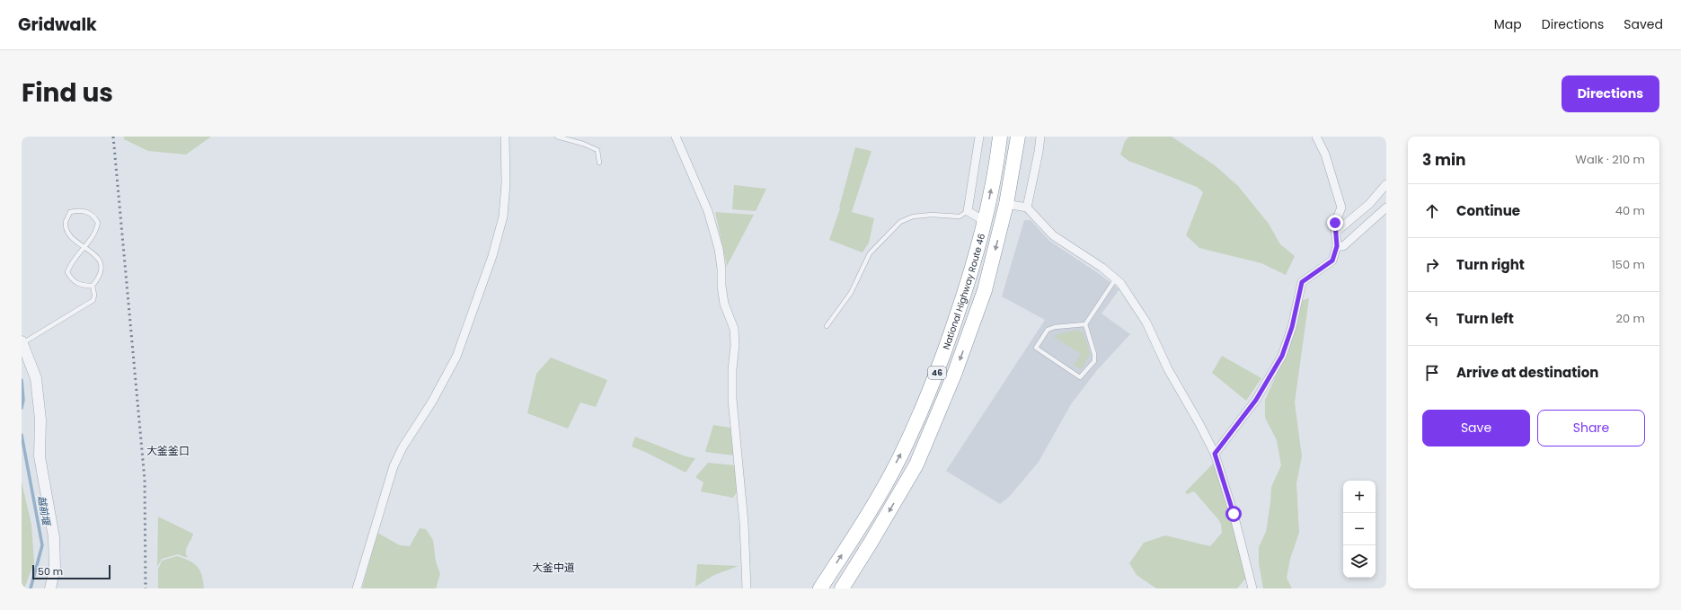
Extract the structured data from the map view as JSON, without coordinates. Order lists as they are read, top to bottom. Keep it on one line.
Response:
{"streets":{"highway":["National Highway Route 46","46"]},"districts":["大釜釜口","大釜中道"],"water":["越前堰"],"scale_bar":"50 m","page":{"header":"Gridwalk","nav":["Map","Directions","Saved"],"title":"Find us","buttons":["Directions",["Save","Share"]],"heading":["3 min","Walk · 210 m"],"list":[["Continue","40 m"],["Turn right","150 m"],["Turn left","20 m"],"Arrive at destination"],"map_buttons":["+","−"],"scale":"50 m"}}
